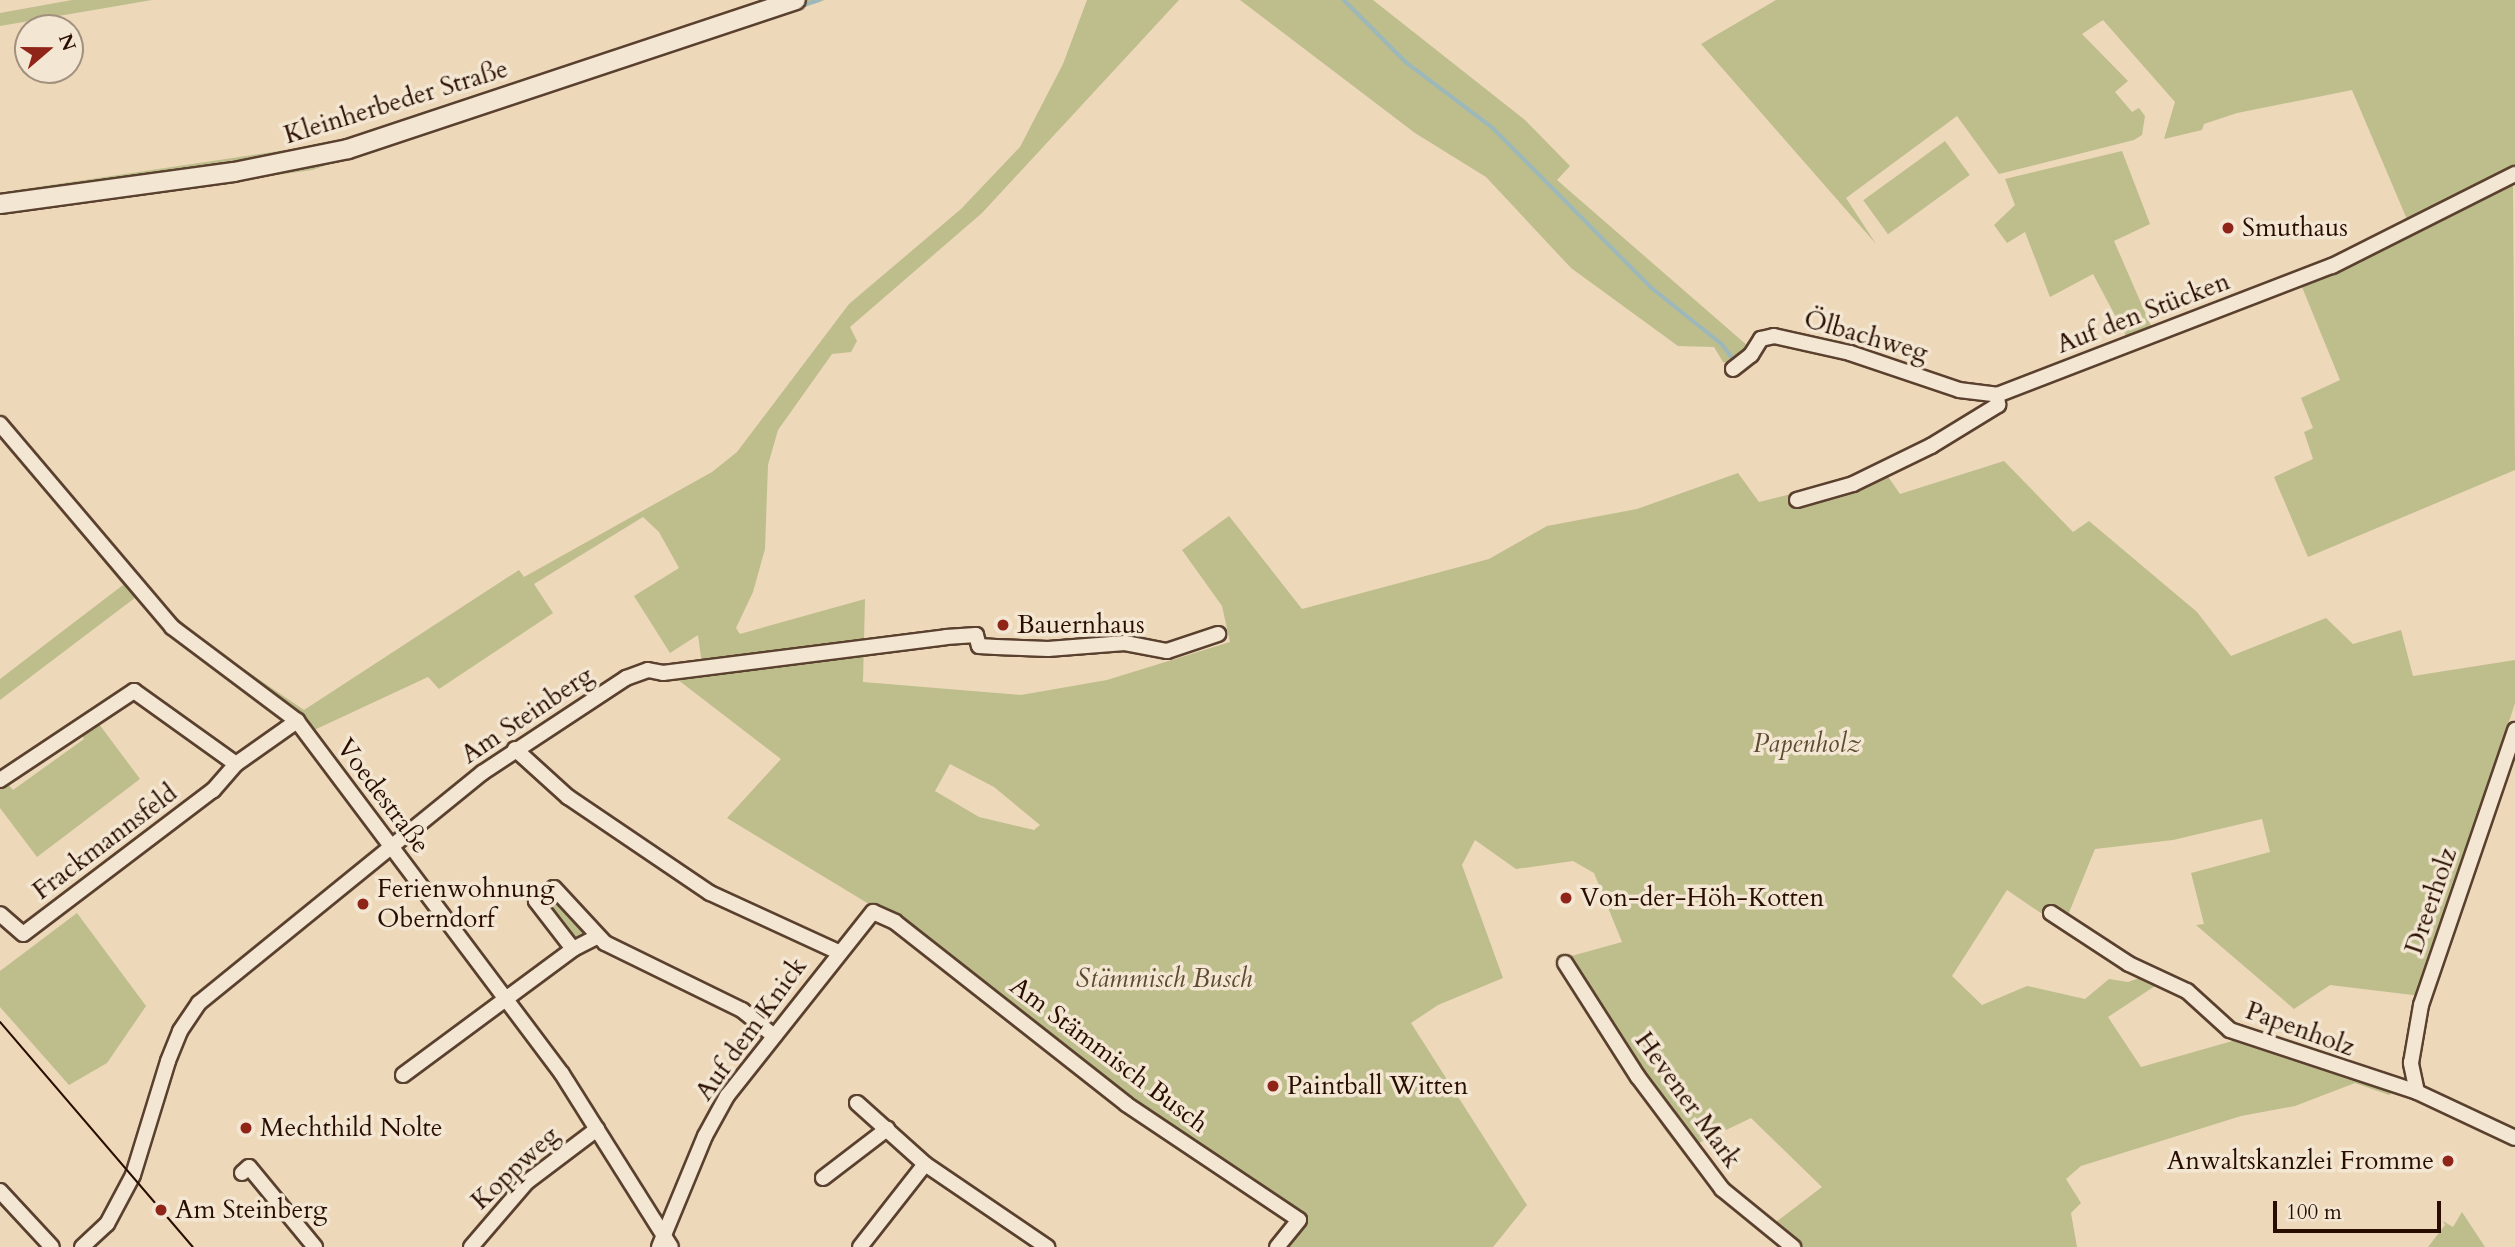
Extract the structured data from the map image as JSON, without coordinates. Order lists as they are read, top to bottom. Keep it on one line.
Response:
{"streets":{"street":["Kleinherbeder Straße","Auf den Stücken","Ölbachweg","Am Steinberg","Voedestraße","Frackmannsfeld","Dreerholz","Auf dem Knick","Papenholz","Am Stämmisch Busch","Hevener Mark","Koppweg"]},"crossings":[["Auf den Stücken","Ölbachweg"],["Am Steinberg","Voedestraße"],["Voedestraße","Frackmannsfeld"],["Voedestraße","Auf dem Knick"],["Voedestraße","Koppweg"],["Dreerholz","Papenholz"],["Auf dem Knick","Am Stämmisch Busch"]],"parks":["Papenholz","Stämmisch Busch"],"places":["Smuthaus","Bauernhaus","Von-der-Höh-Kotten","Ferienwohnung Oberndorf","Paintball Witten","Mechthild Nolte","Anwaltskanzlei Fromme","Am Steinberg"],"scale_bar":"100 m","north":"right"}
